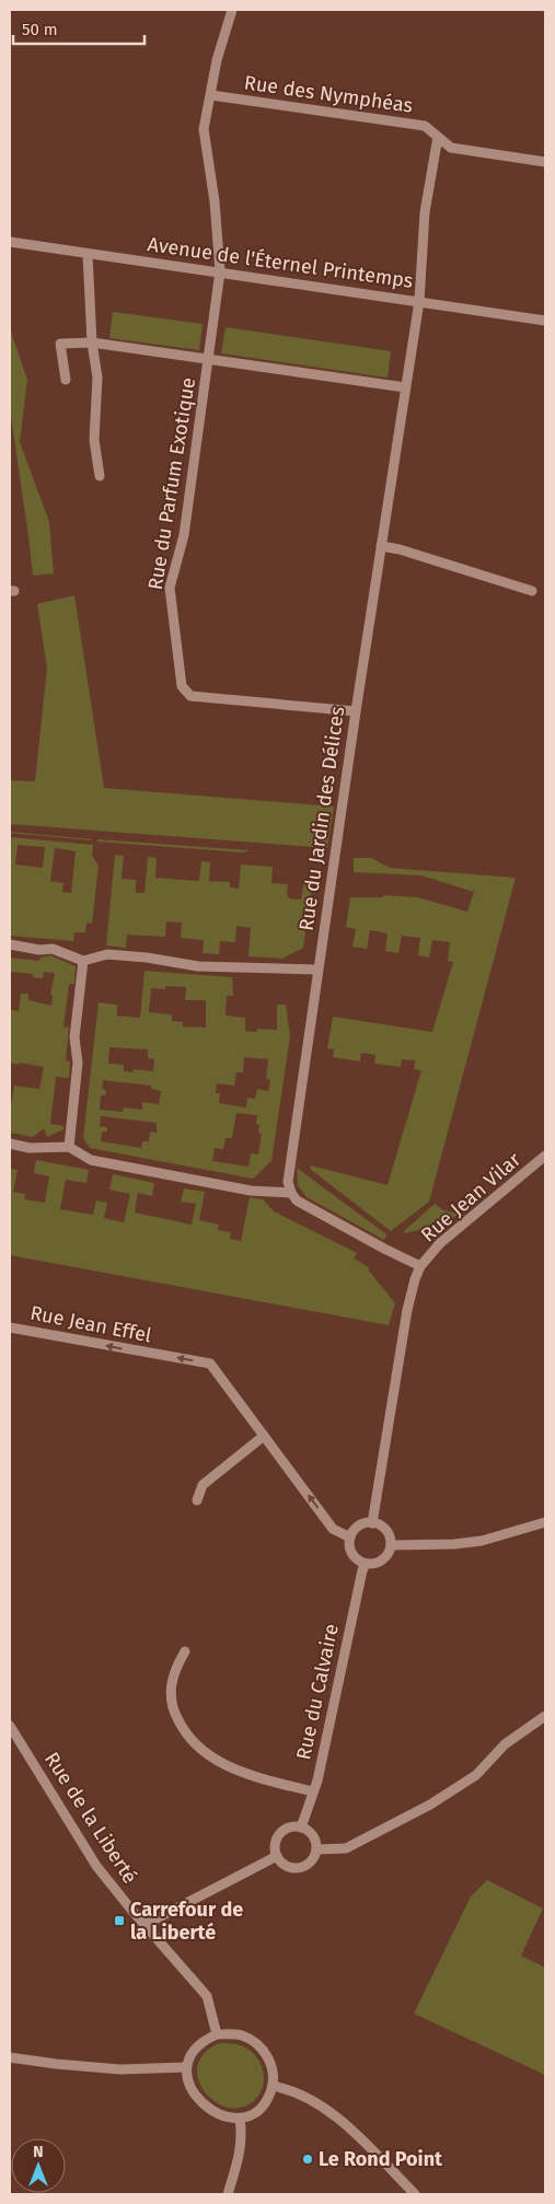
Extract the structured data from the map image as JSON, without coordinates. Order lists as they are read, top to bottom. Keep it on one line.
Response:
{"streets":{"street":["Rue des Nymphéas","Avenue de l'Éternel Printemps","Rue du Parfum Exotique","Rue du Jardin des Délices","Rue Jean Vilar","Rue Jean Effel","Rue du Calvaire","Rue de la Liberté"]},"crossings":[["Avenue de l'Éternel Printemps","Rue du Parfum Exotique"],["Avenue de l'Éternel Printemps","Rue du Jardin des Délices"],["Rue du Parfum Exotique","Rue du Jardin des Délices"],["Rue Jean Effel","Rue du Calvaire"]],"one_way":["Rue Jean Effel"],"places":{"transit":["Carrefour de la Liberté"],"other":["Le Rond Point"]},"scale_bar":"50 m","north":"top"}
